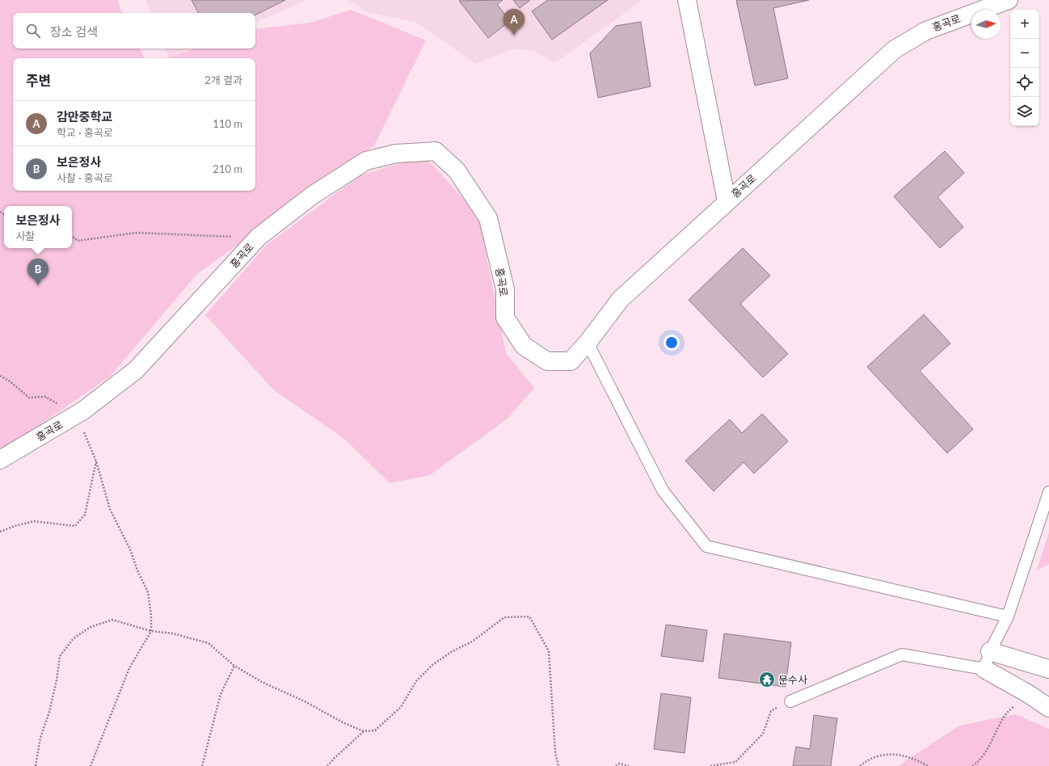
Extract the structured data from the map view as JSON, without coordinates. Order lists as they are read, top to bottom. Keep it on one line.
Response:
{"streets":{"street":["홍곡로"]},"places":{"temple":["문수사"]},"north":"right","page":{"pins":["A","B"],"map_buttons":["+","−"],"search":"장소 검색","heading":["주변","2개 결과"],"list":[{"mark":"A","name":"감만중학교","note":"학교 · 홍곡로","value":"110 m"},{"mark":"B","name":"보은정사","note":"사찰 · 홍곡로","value":"210 m"}],"popup":["보은정사","사찰"]}}
